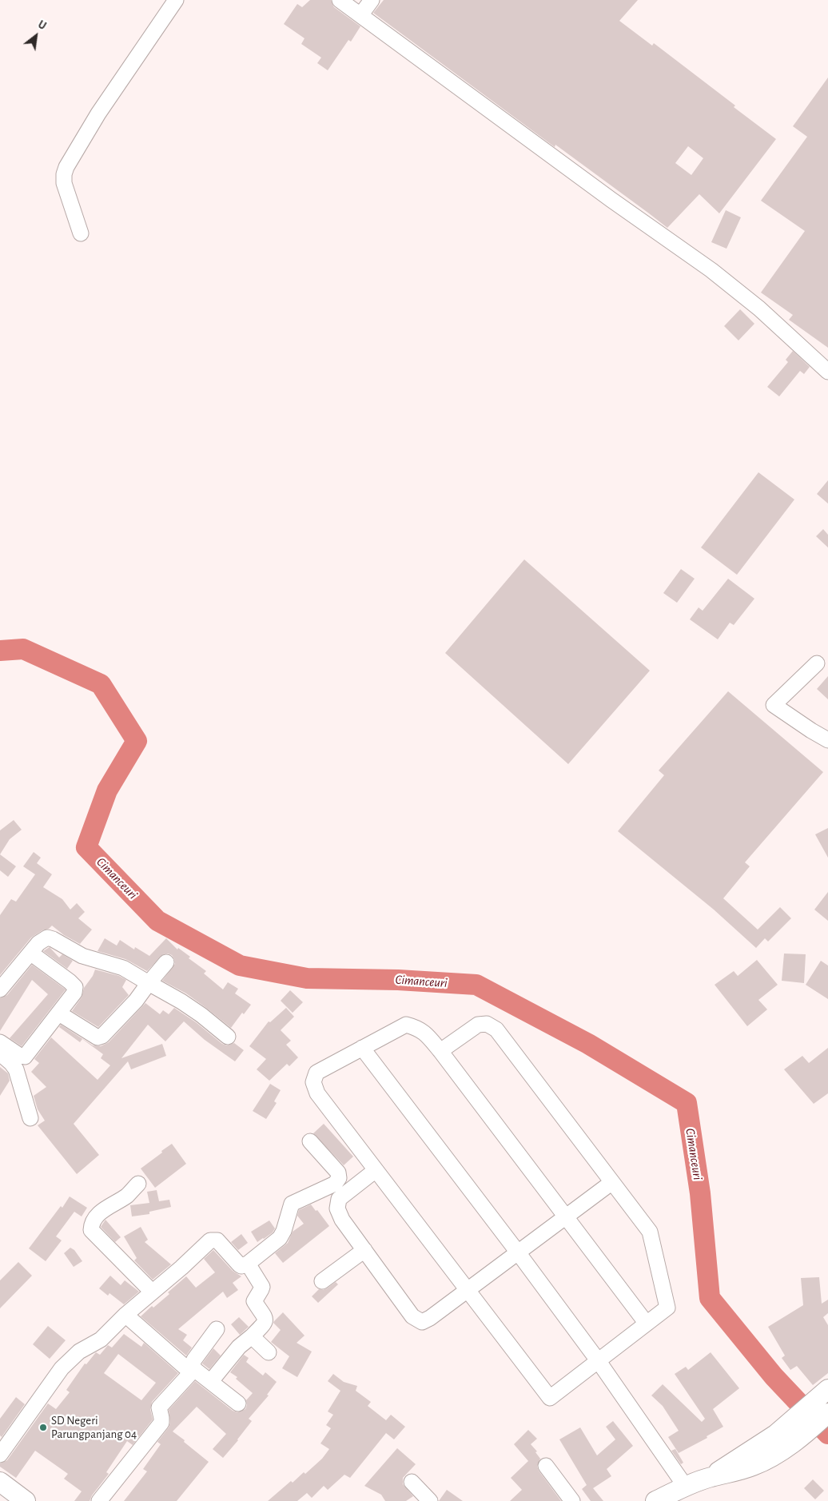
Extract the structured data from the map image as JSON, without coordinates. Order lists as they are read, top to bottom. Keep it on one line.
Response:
{"water":["Cimanceuri"],"places":["SD Negeri Parungpanjang 04"],"north":"top right"}
